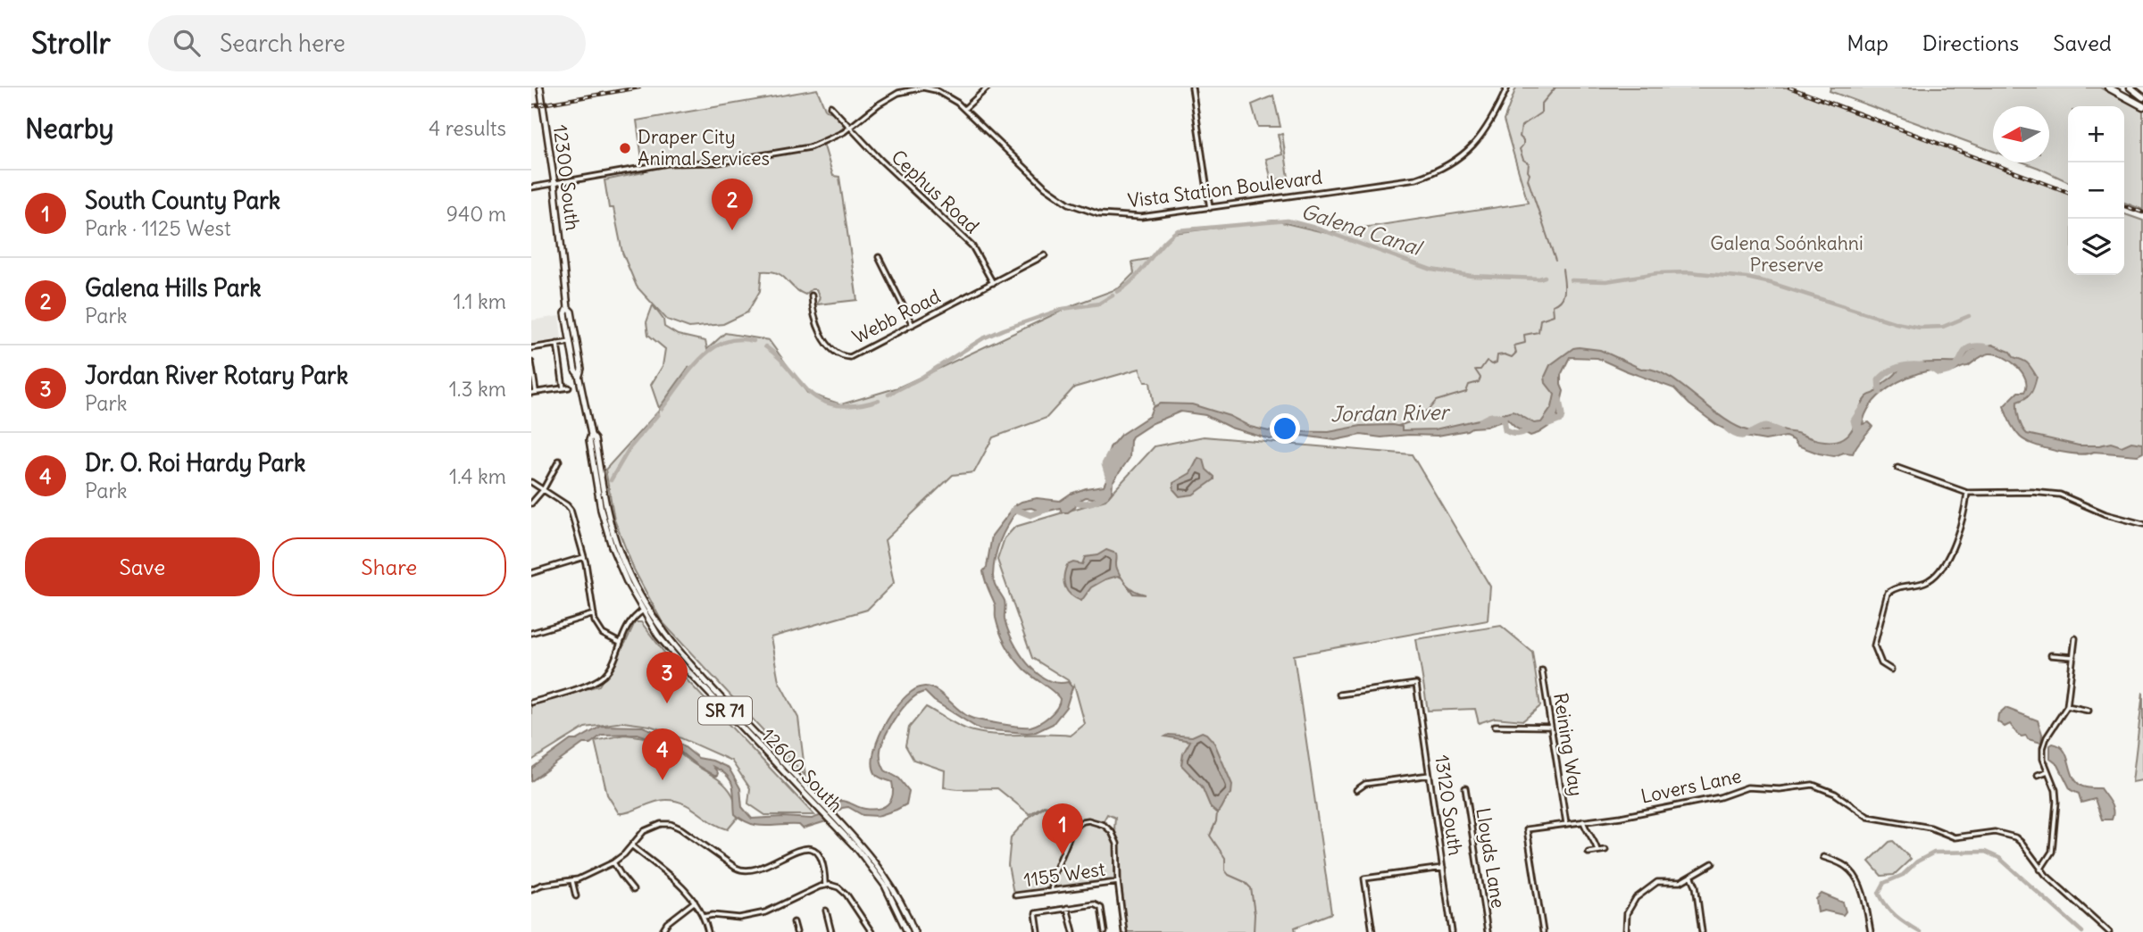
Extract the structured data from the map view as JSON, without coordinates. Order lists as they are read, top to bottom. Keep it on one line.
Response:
{"streets":{"main road":["12300 South","SR 71","12600 South"],"street":["Vista Station Boulevard","Cephus Road","Webb Road","Reining Way","Lovers Lane","13120 South","Lloyds Lane","1155 West"]},"crossings":[["12300 South","Vista Station Boulevard"],["12300 South","12600 South"],["Vista Station Boulevard","Cephus Road"],["Cephus Road","Webb Road"],["Reining Way","Lovers Lane"]],"water":["Galena Canal","Jordan River"],"parks":["Galena Soónkahni Preserve"],"places":["Draper City Animal Services"],"north":"left","page":{"header":"Strollr","search":"Search here","nav":["Map","Directions","Saved"],"heading":["Nearby","4 results"],"map_buttons":["+","−"],"list":[{"mark":"1","name":"South County Park","note":"Park · 1125 West","value":"940 m"},{"mark":"2","name":"Galena Hills Park","note":"Park","value":"1.1 km"},{"mark":"3","name":"Jordan River Rotary Park","note":"Park","value":"1.3 km"},{"mark":"4","name":"Dr. O. Roi Hardy Park","note":"Park","value":"1.4 km"}],"pins":["2","3","4","1"],"buttons":["Save","Share"]}}
